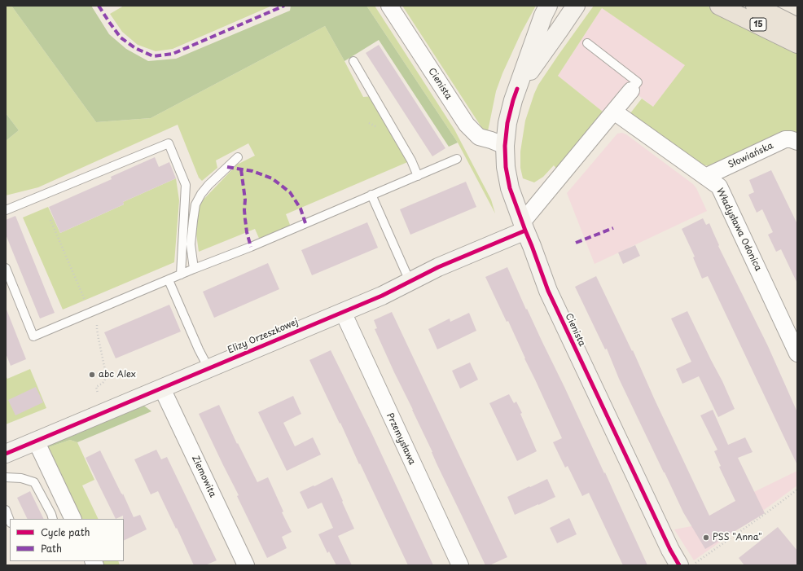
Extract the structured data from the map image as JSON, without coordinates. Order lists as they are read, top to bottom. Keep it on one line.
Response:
{"streets":{"main road":["15"],"street":["Cienista","Słowiańska","Władysława Odonica","Elizy Orzeszkowej","Przemysława","Ziemowita"]},"crossings":[["Cienista","Elizy Orzeszkowej"],["Słowiańska","Władysława Odonica"],["Elizy Orzeszkowej","Przemysława"],["Elizy Orzeszkowej","Ziemowita"]],"places":["abc Alex","PSS \"Anna\""],"legend":["Cycle path","Path"]}
